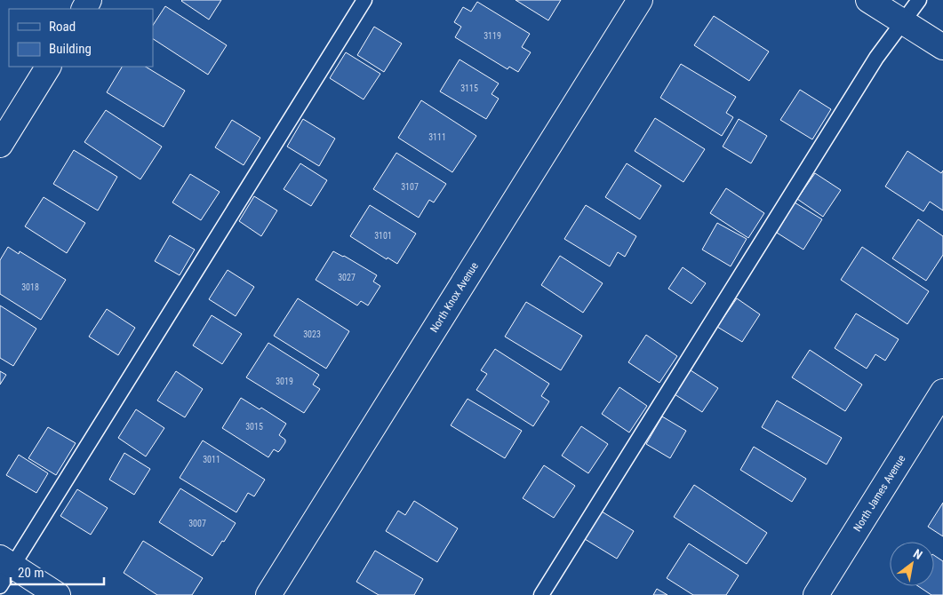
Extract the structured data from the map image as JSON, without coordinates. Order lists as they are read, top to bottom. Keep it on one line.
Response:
{"streets":{"street":["North Knox Avenue","North James Avenue"]},"house_numbers":["3119","3115","3111","3107","3101","3027","3018","3023","3019","3015","3011","3007"],"legend":["Road","Building"],"scale_bar":"20 m","north":"top right"}
